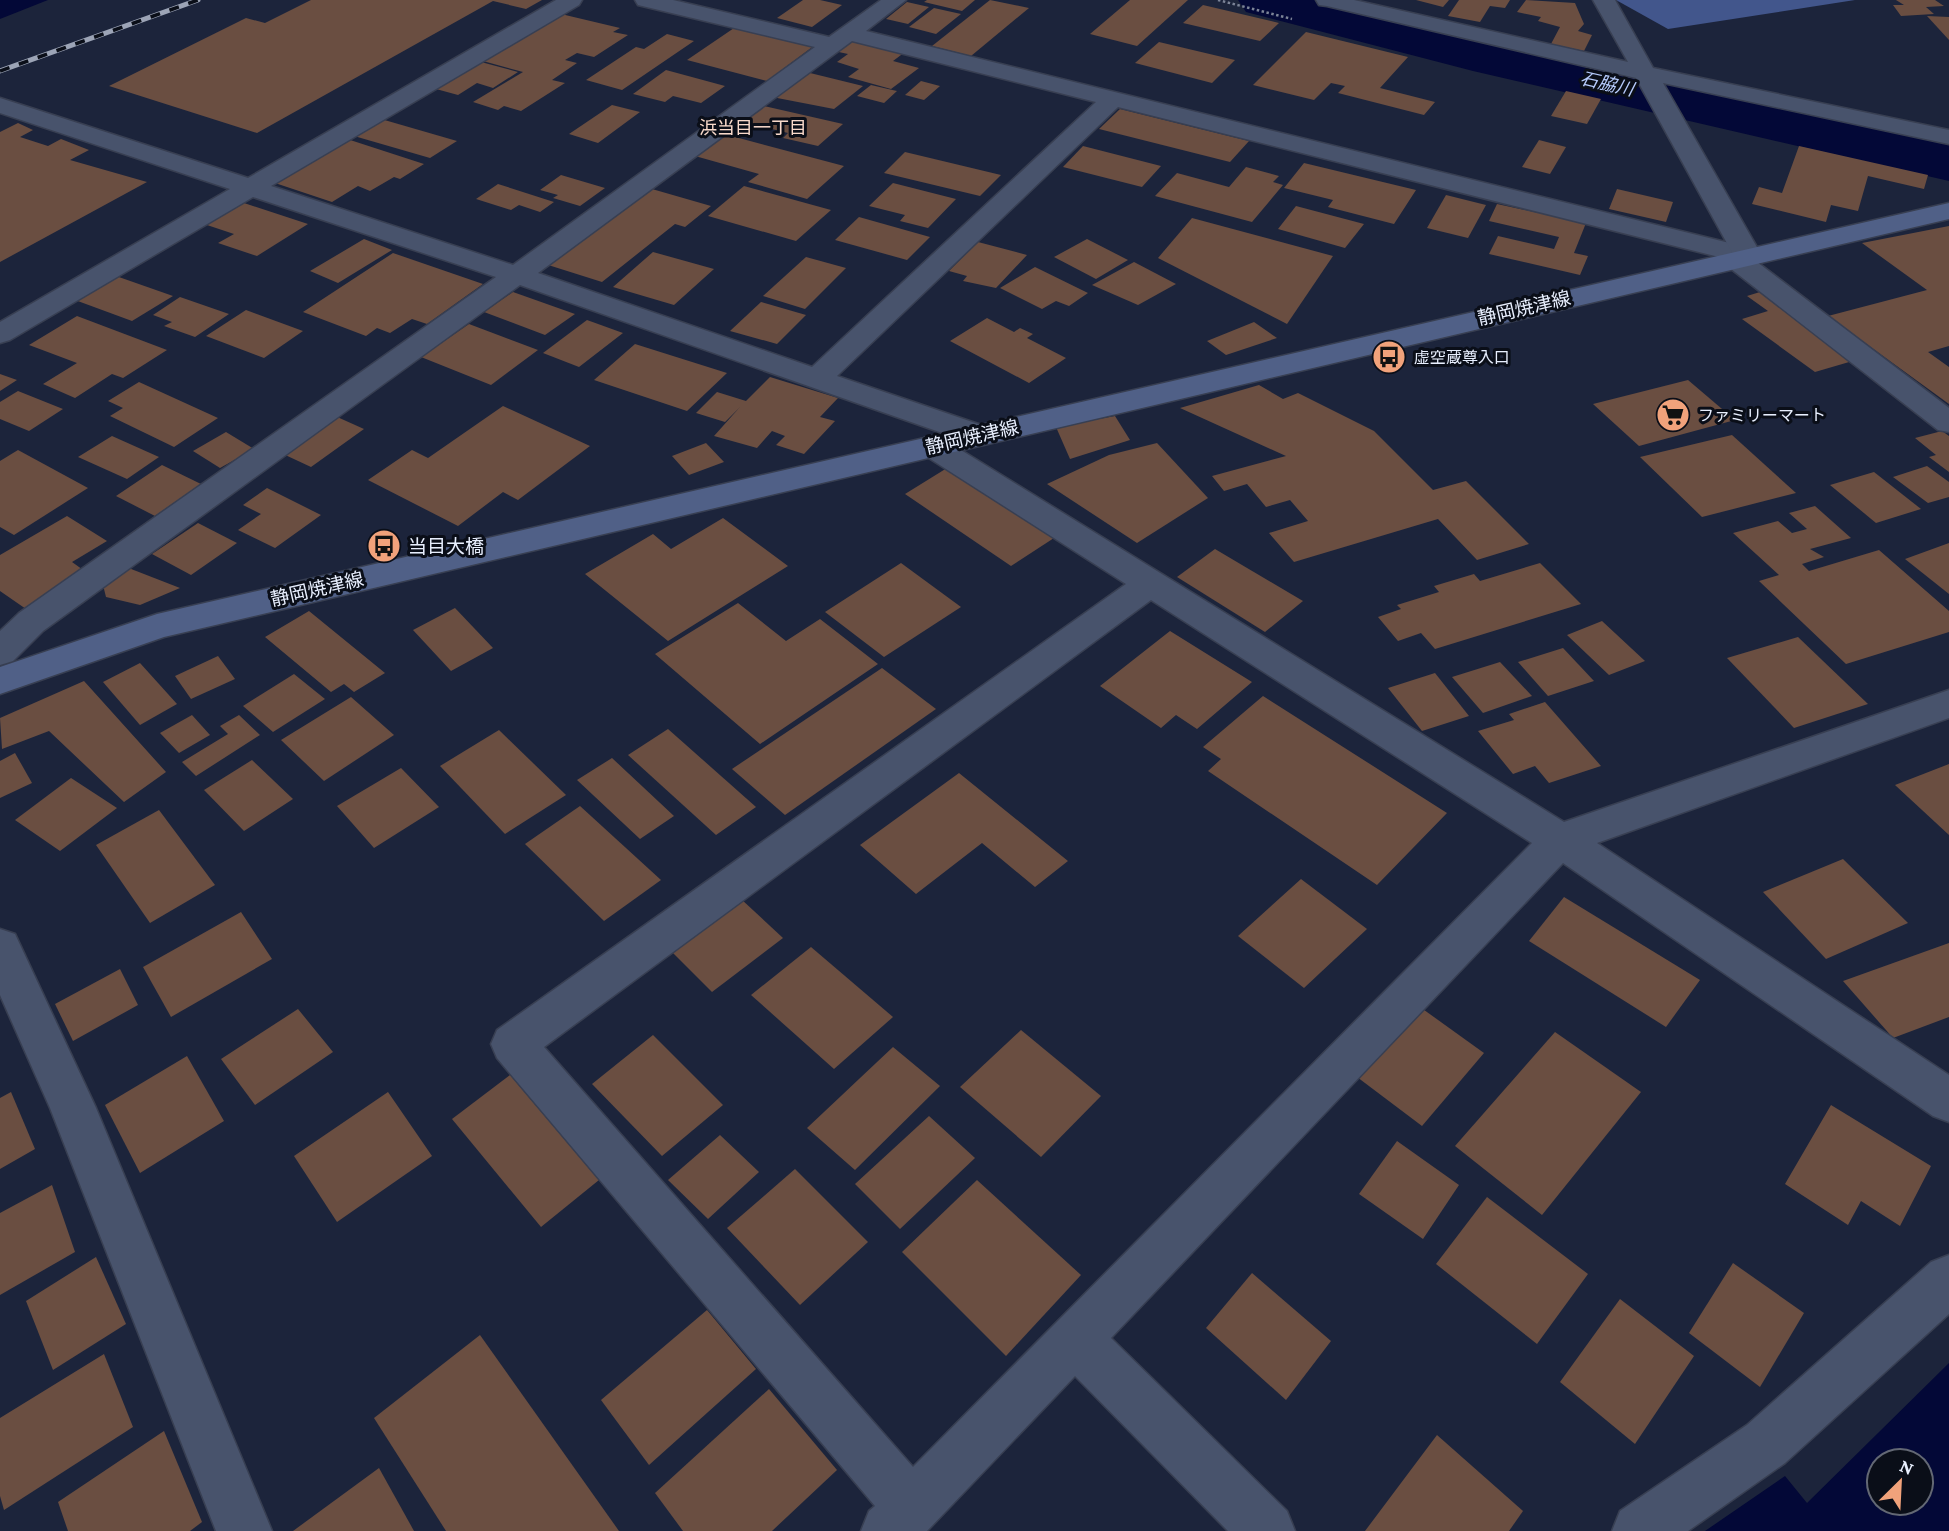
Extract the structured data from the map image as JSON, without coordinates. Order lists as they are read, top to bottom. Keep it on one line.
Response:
{"streets":{"main road":["静岡焼津線"]},"districts":["浜当目一丁目"],"water":["石脇川"],"places":{"bus stop":["虚空蔵尊入口","当目大橋"],"supermarket":["ファミリーマート"]},"north":"top right"}
